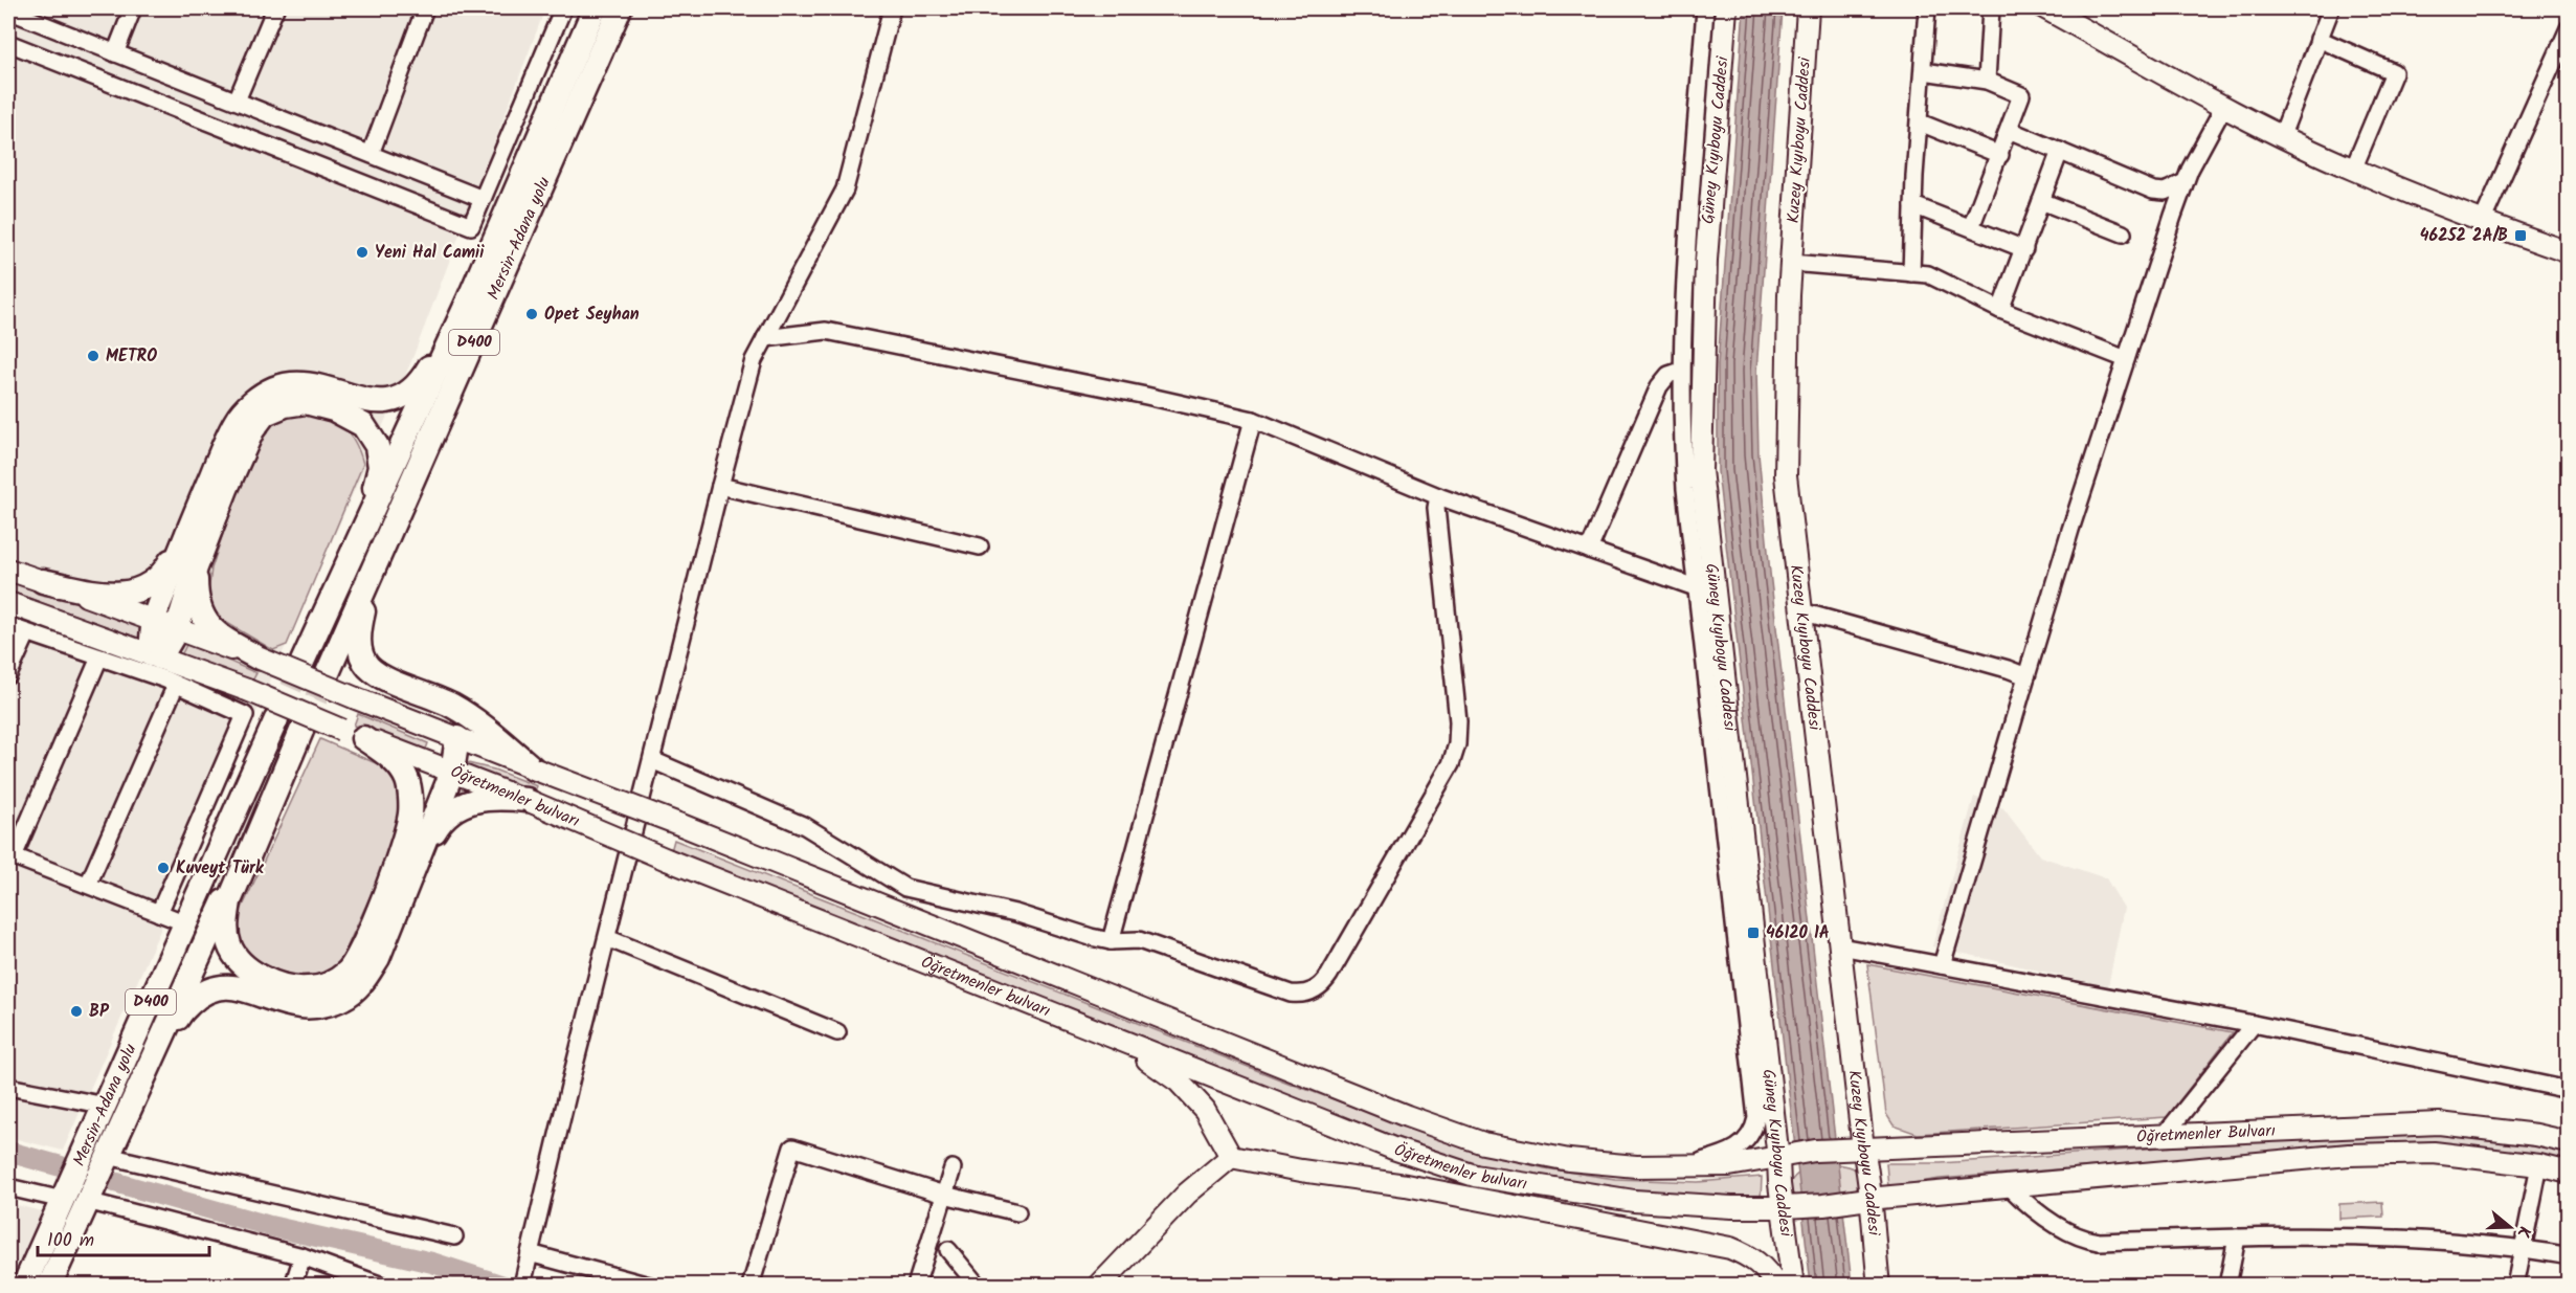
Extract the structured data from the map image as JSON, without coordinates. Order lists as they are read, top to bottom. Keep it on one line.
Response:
{"streets":{"highway":["Mersin-Adana yolu","D400"],"main road":["Güney Kıyıboyu Caddesi","Kuzey Kıyıboyu Caddesi","Öğretmenler bulvarı","Öğretmenler Bulvarı"]},"crossings":[["Güney Kıyıboyu Caddesi","Öğretmenler bulvarı"],["Kuzey Kıyıboyu Caddesi","Öğretmenler bulvarı"],["Kuzey Kıyıboyu Caddesi","Öğretmenler Bulvarı"],["Mersin-Adana yolu","Öğretmenler bulvarı"],["Öğretmenler bulvarı","Öğretmenler Bulvarı"]],"places":{"transit":["46252 2A/B","46120 1A"],"other":["Yeni Hal Camii","Opet Seyhan","METRO","Kuveyt Türk","BP"]},"scale_bar":"100 m","north":"right"}
